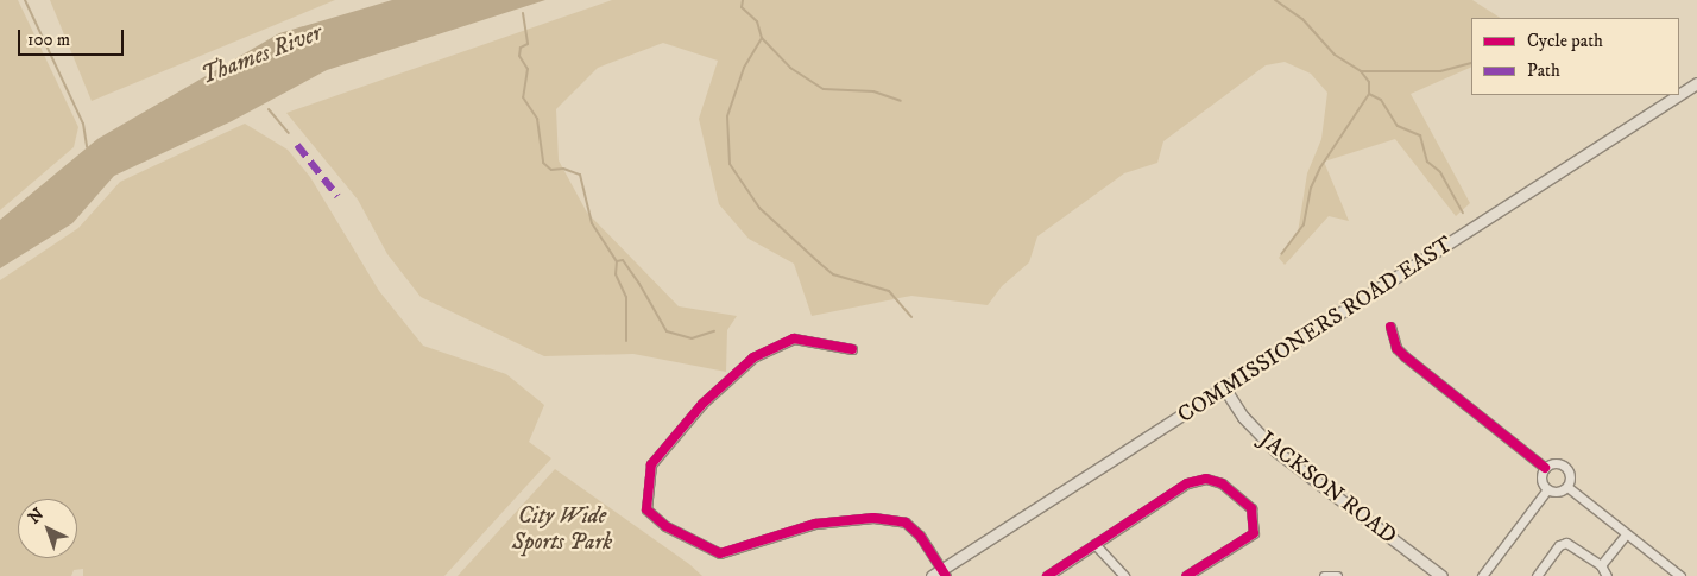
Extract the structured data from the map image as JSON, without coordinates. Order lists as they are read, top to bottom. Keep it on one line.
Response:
{"streets":{"main road":["COMMISSIONERS ROAD EAST","JACKSON ROAD"]},"crossings":[["COMMISSIONERS ROAD EAST","JACKSON ROAD"]],"water":["Thames River"],"parks":["City Wide Sports Park"],"legend":["Cycle path","Path"],"scale_bar":"100 m","north":"top left"}
